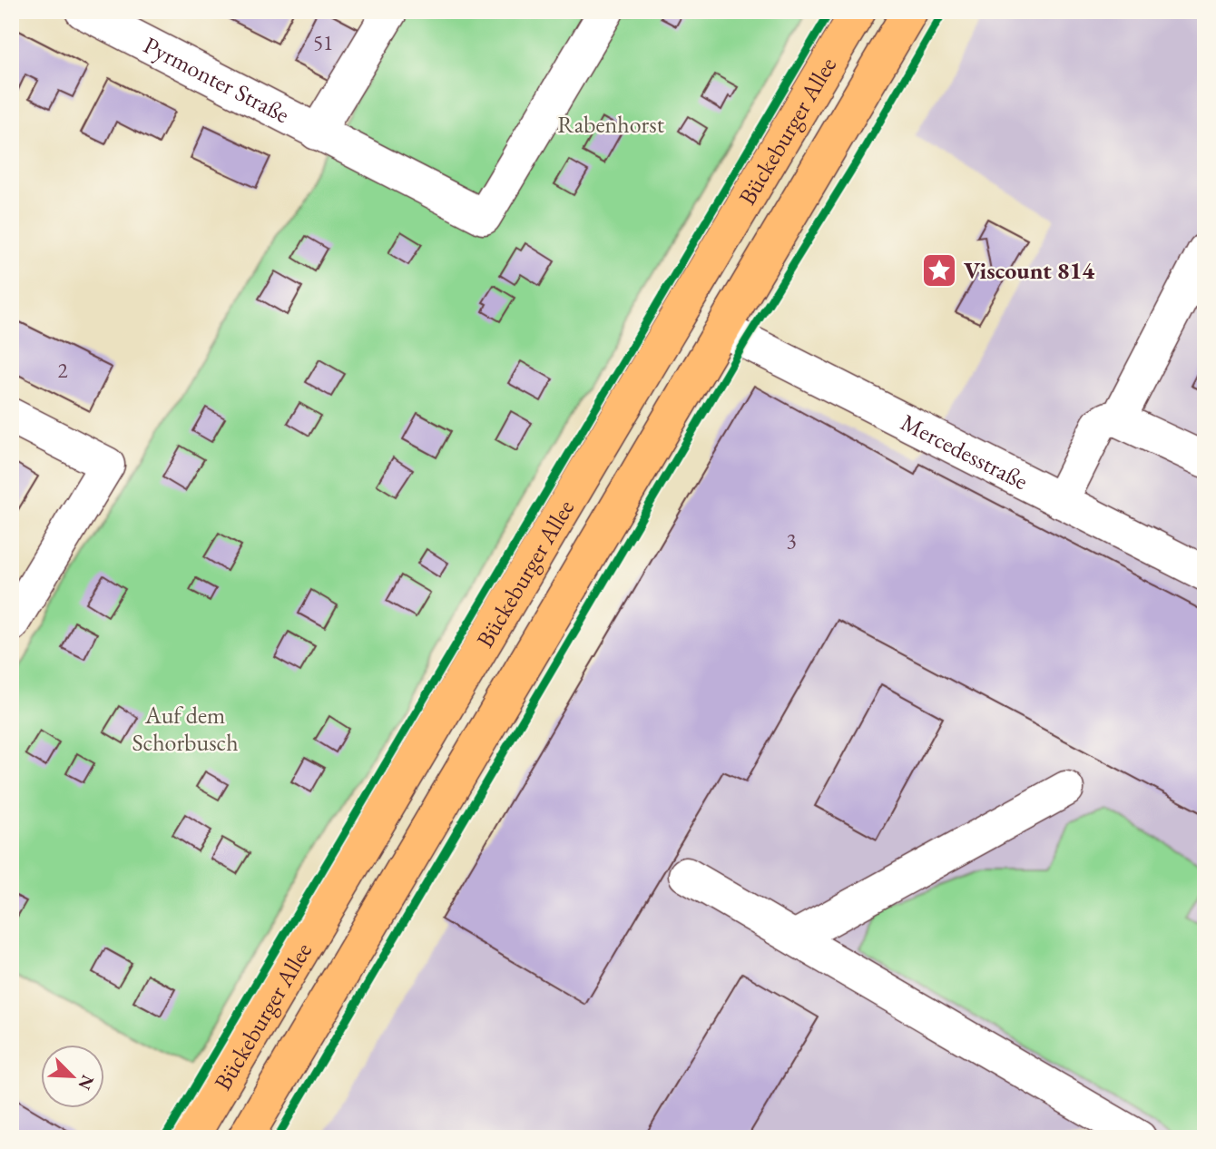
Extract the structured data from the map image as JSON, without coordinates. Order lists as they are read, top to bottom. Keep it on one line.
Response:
{"streets":{"main road":["Bückeburger Allee"],"street":["Pyrmonter Straße","Mercedesstraße"]},"crossings":[["Bückeburger Allee","Mercedesstraße"]],"parks":["Rabenhorst","Auf dem Schorbusch"],"places":{"place":["Viscount 814"]},"house_numbers":["51","2","3"],"north":"bottom right"}
